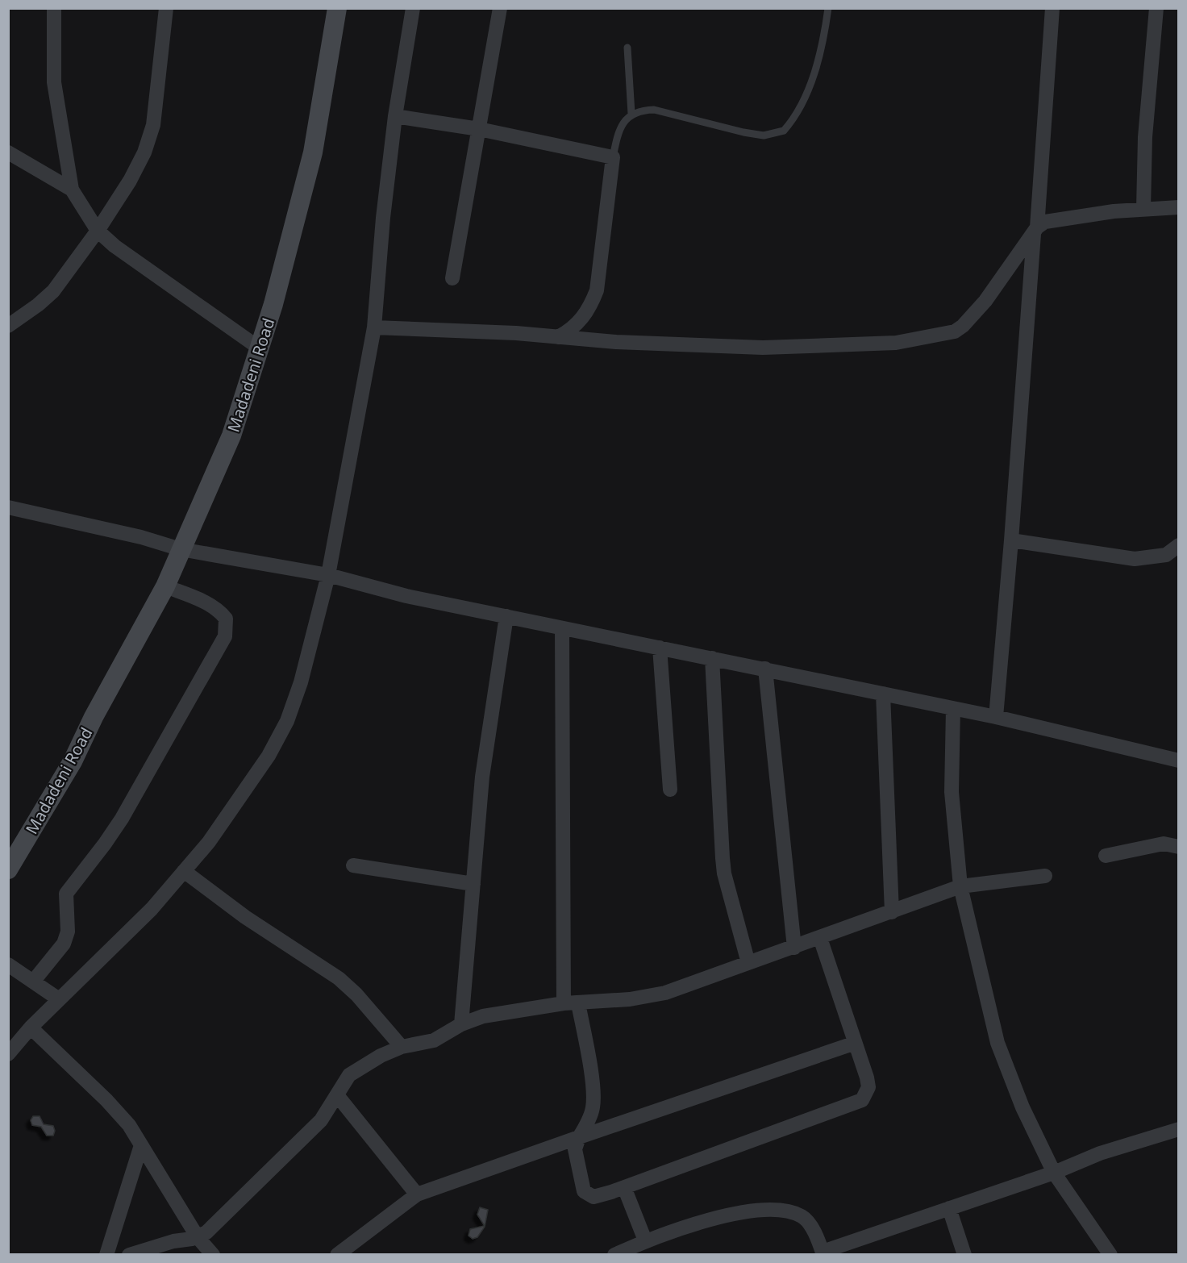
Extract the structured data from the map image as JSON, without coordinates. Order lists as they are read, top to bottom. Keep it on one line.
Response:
{"streets":{"street":["Madadeni Road"]}}
